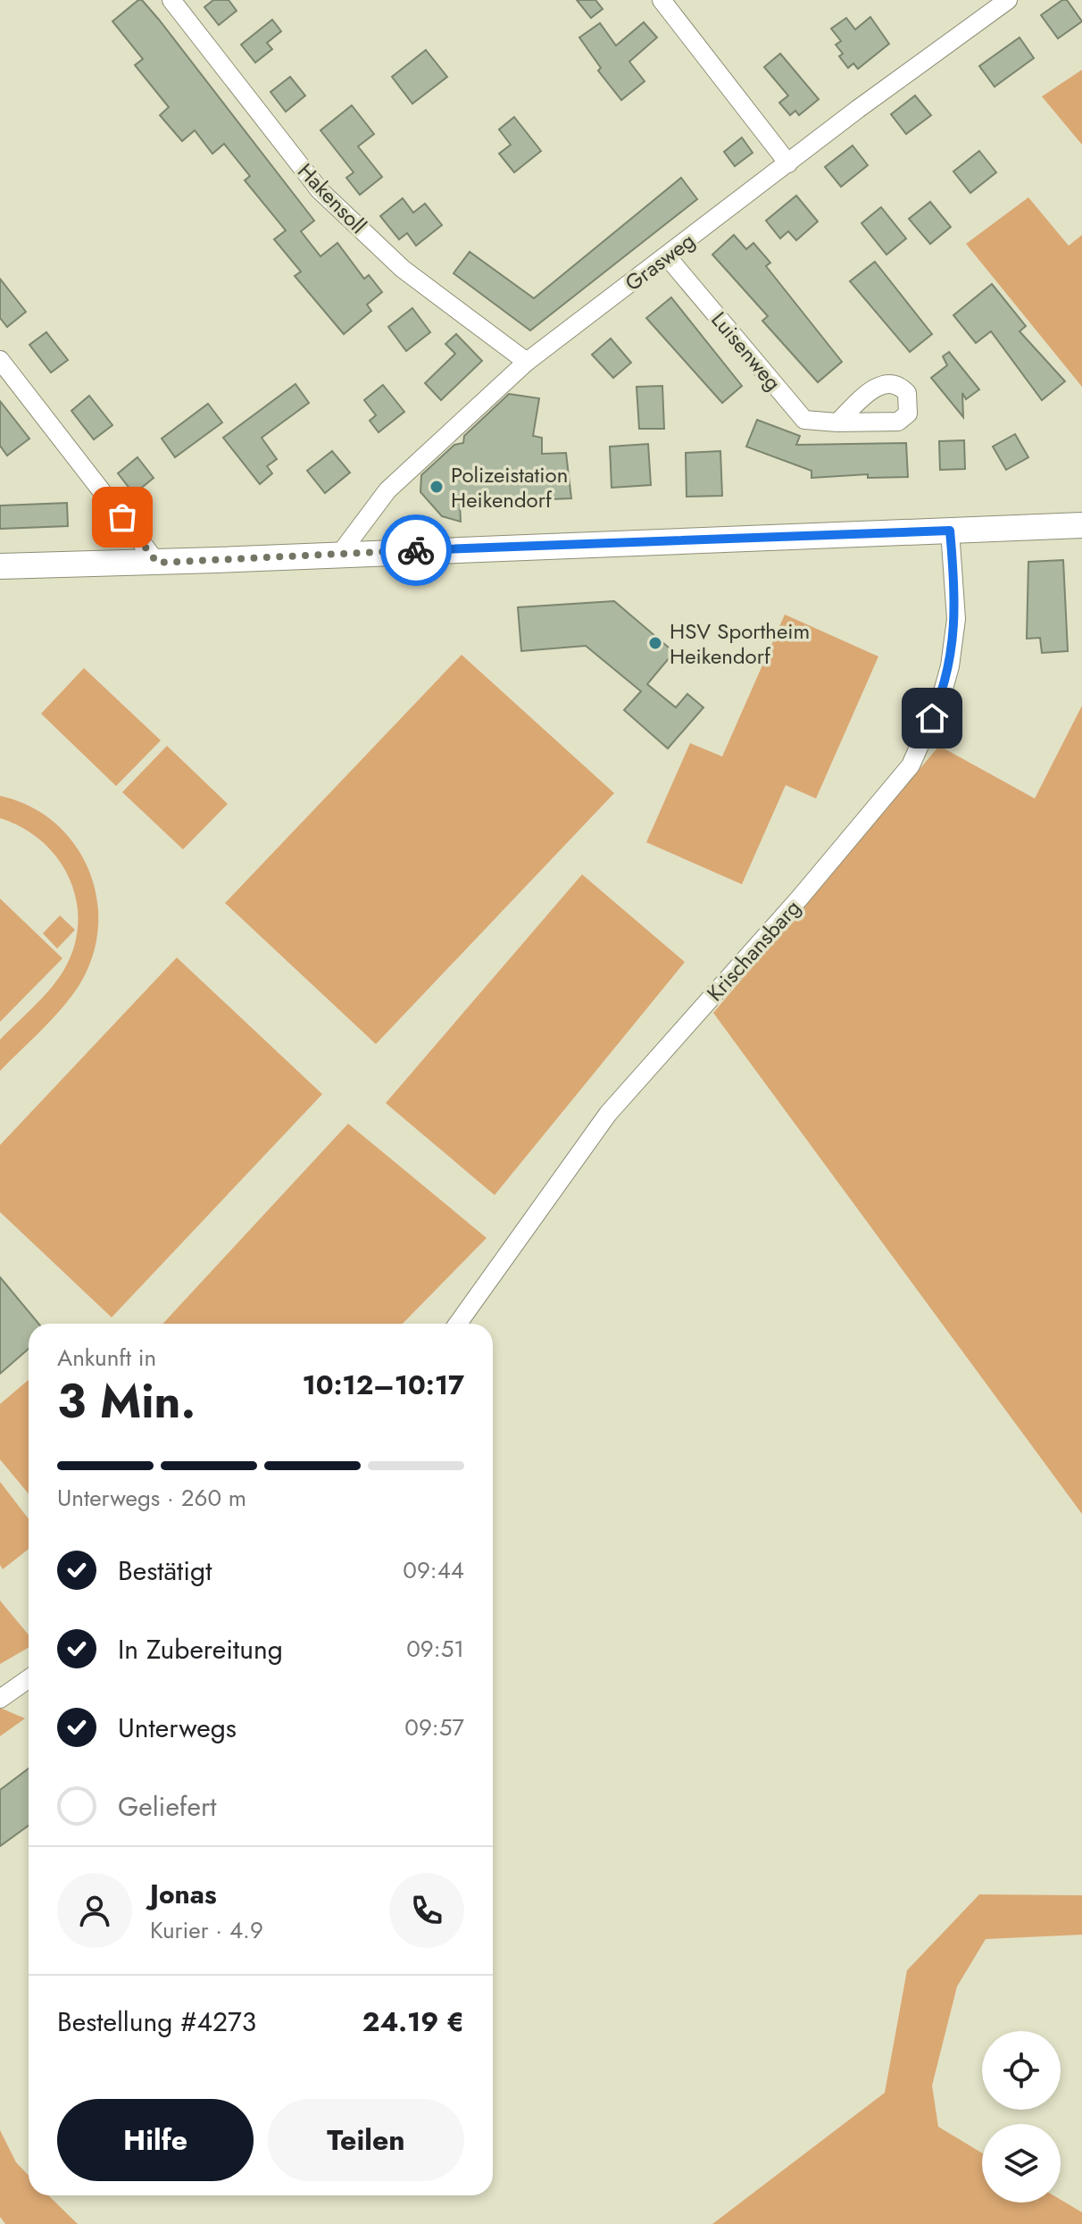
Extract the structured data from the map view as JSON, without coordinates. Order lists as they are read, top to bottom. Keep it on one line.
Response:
{"streets":{"street":["Hakensoll","Grasweg","Luisenweg","Krischansbarg"]},"crossings":[["Hakensoll","Grasweg"],["Grasweg","Luisenweg"]],"places":["Polizeistation Heikendorf","HSV Sportheim Heikendorf"],"page":{"heading":["3 Min.","Ankunft in","10:12–10:17"],"panel":["Jonas","Kurier · 4.9","Bestellung #4273","24.19 €"],"bar":"Unterwegs · 260 m","list":[["Bestätigt","09:44"],["In Zubereitung","09:51"],["Unterwegs","09:57"],"Geliefert"],"buttons":["Hilfe","Teilen"]}}
